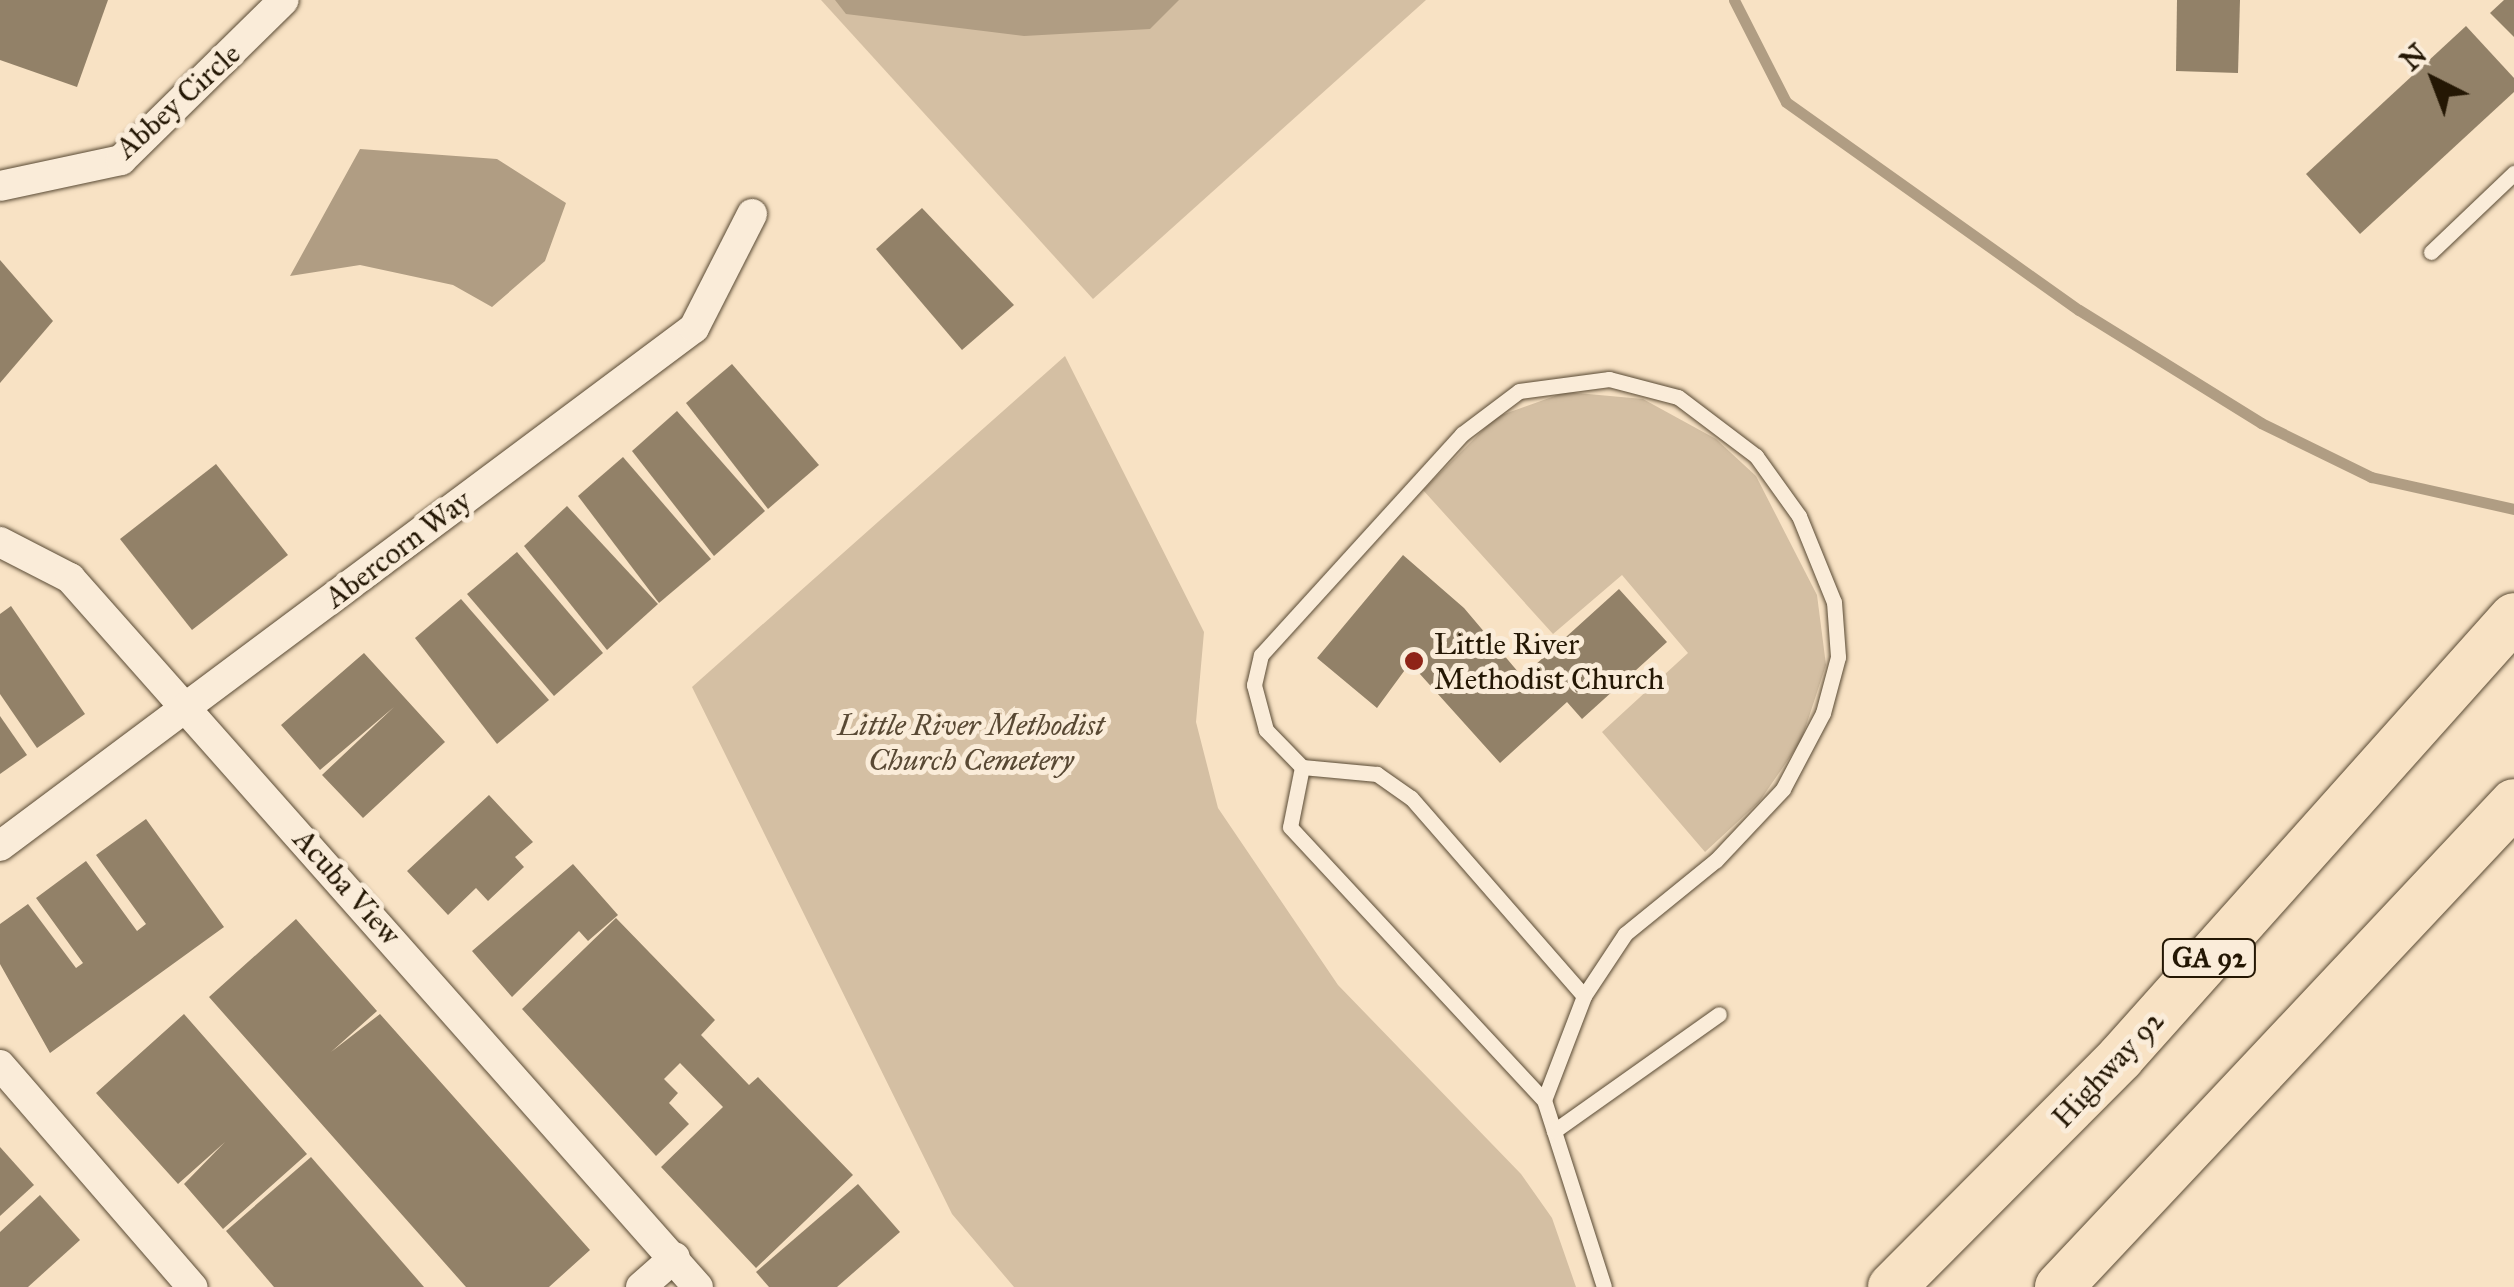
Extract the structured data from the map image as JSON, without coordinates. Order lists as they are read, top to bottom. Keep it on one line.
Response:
{"streets":{"main road":["GA 92","Highway 92"],"street":["Abbey Circle","Abercorn Way","Acuba View"]},"crossings":[["Abercorn Way","Acuba View"]],"parks":["Little River Methodist Church Cemetery"],"places":["Little River Methodist Church"],"north":"top left"}
